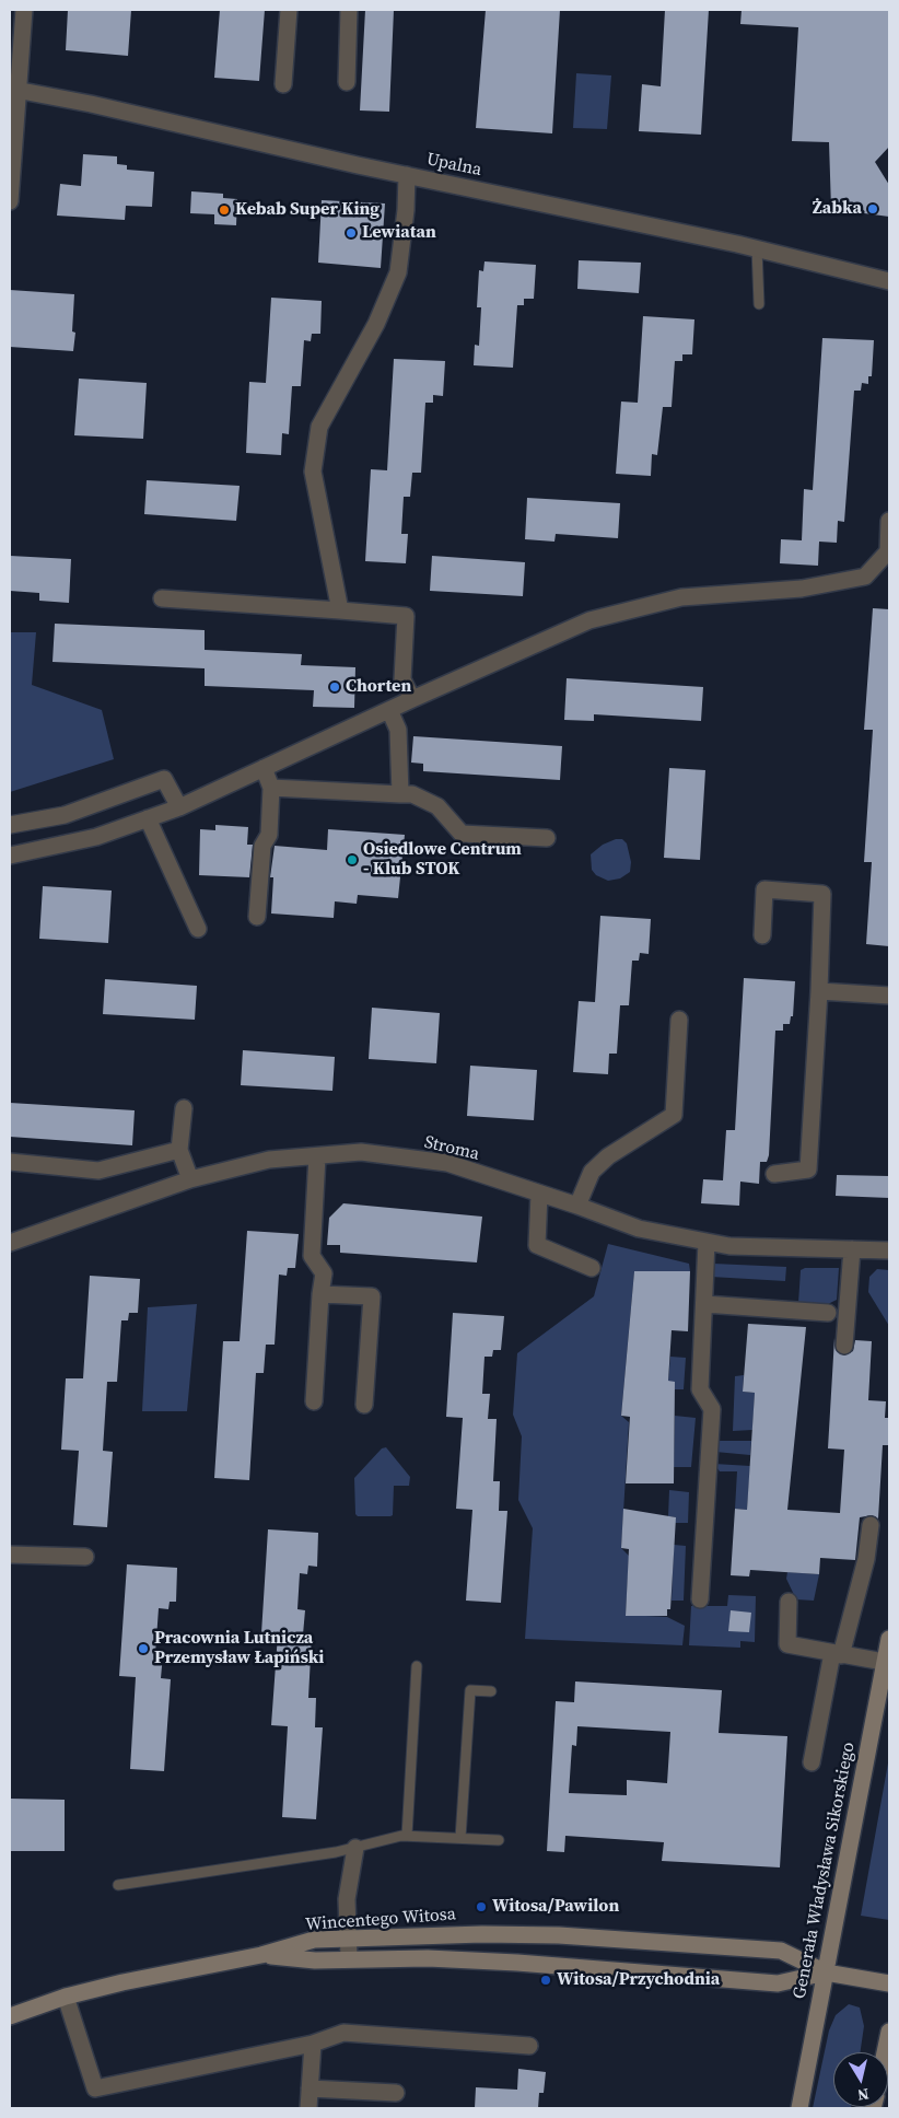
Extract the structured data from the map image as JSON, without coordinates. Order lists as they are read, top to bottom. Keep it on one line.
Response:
{"streets":{"street":["Upalna","Stroma","Generała Władysława Sikorskiego","Wincentego Witosa"]},"crossings":[["Generała Władysława Sikorskiego","Wincentego Witosa"]],"places":["Żabka","Kebab Super King","Lewiatan","Chorten","Osiedlowe Centrum - Klub STOK","Pracownia Lutnicza Przemysław Łapiński","Witosa/Pawilon","Witosa/Przychodnia"],"north":"bottom"}
